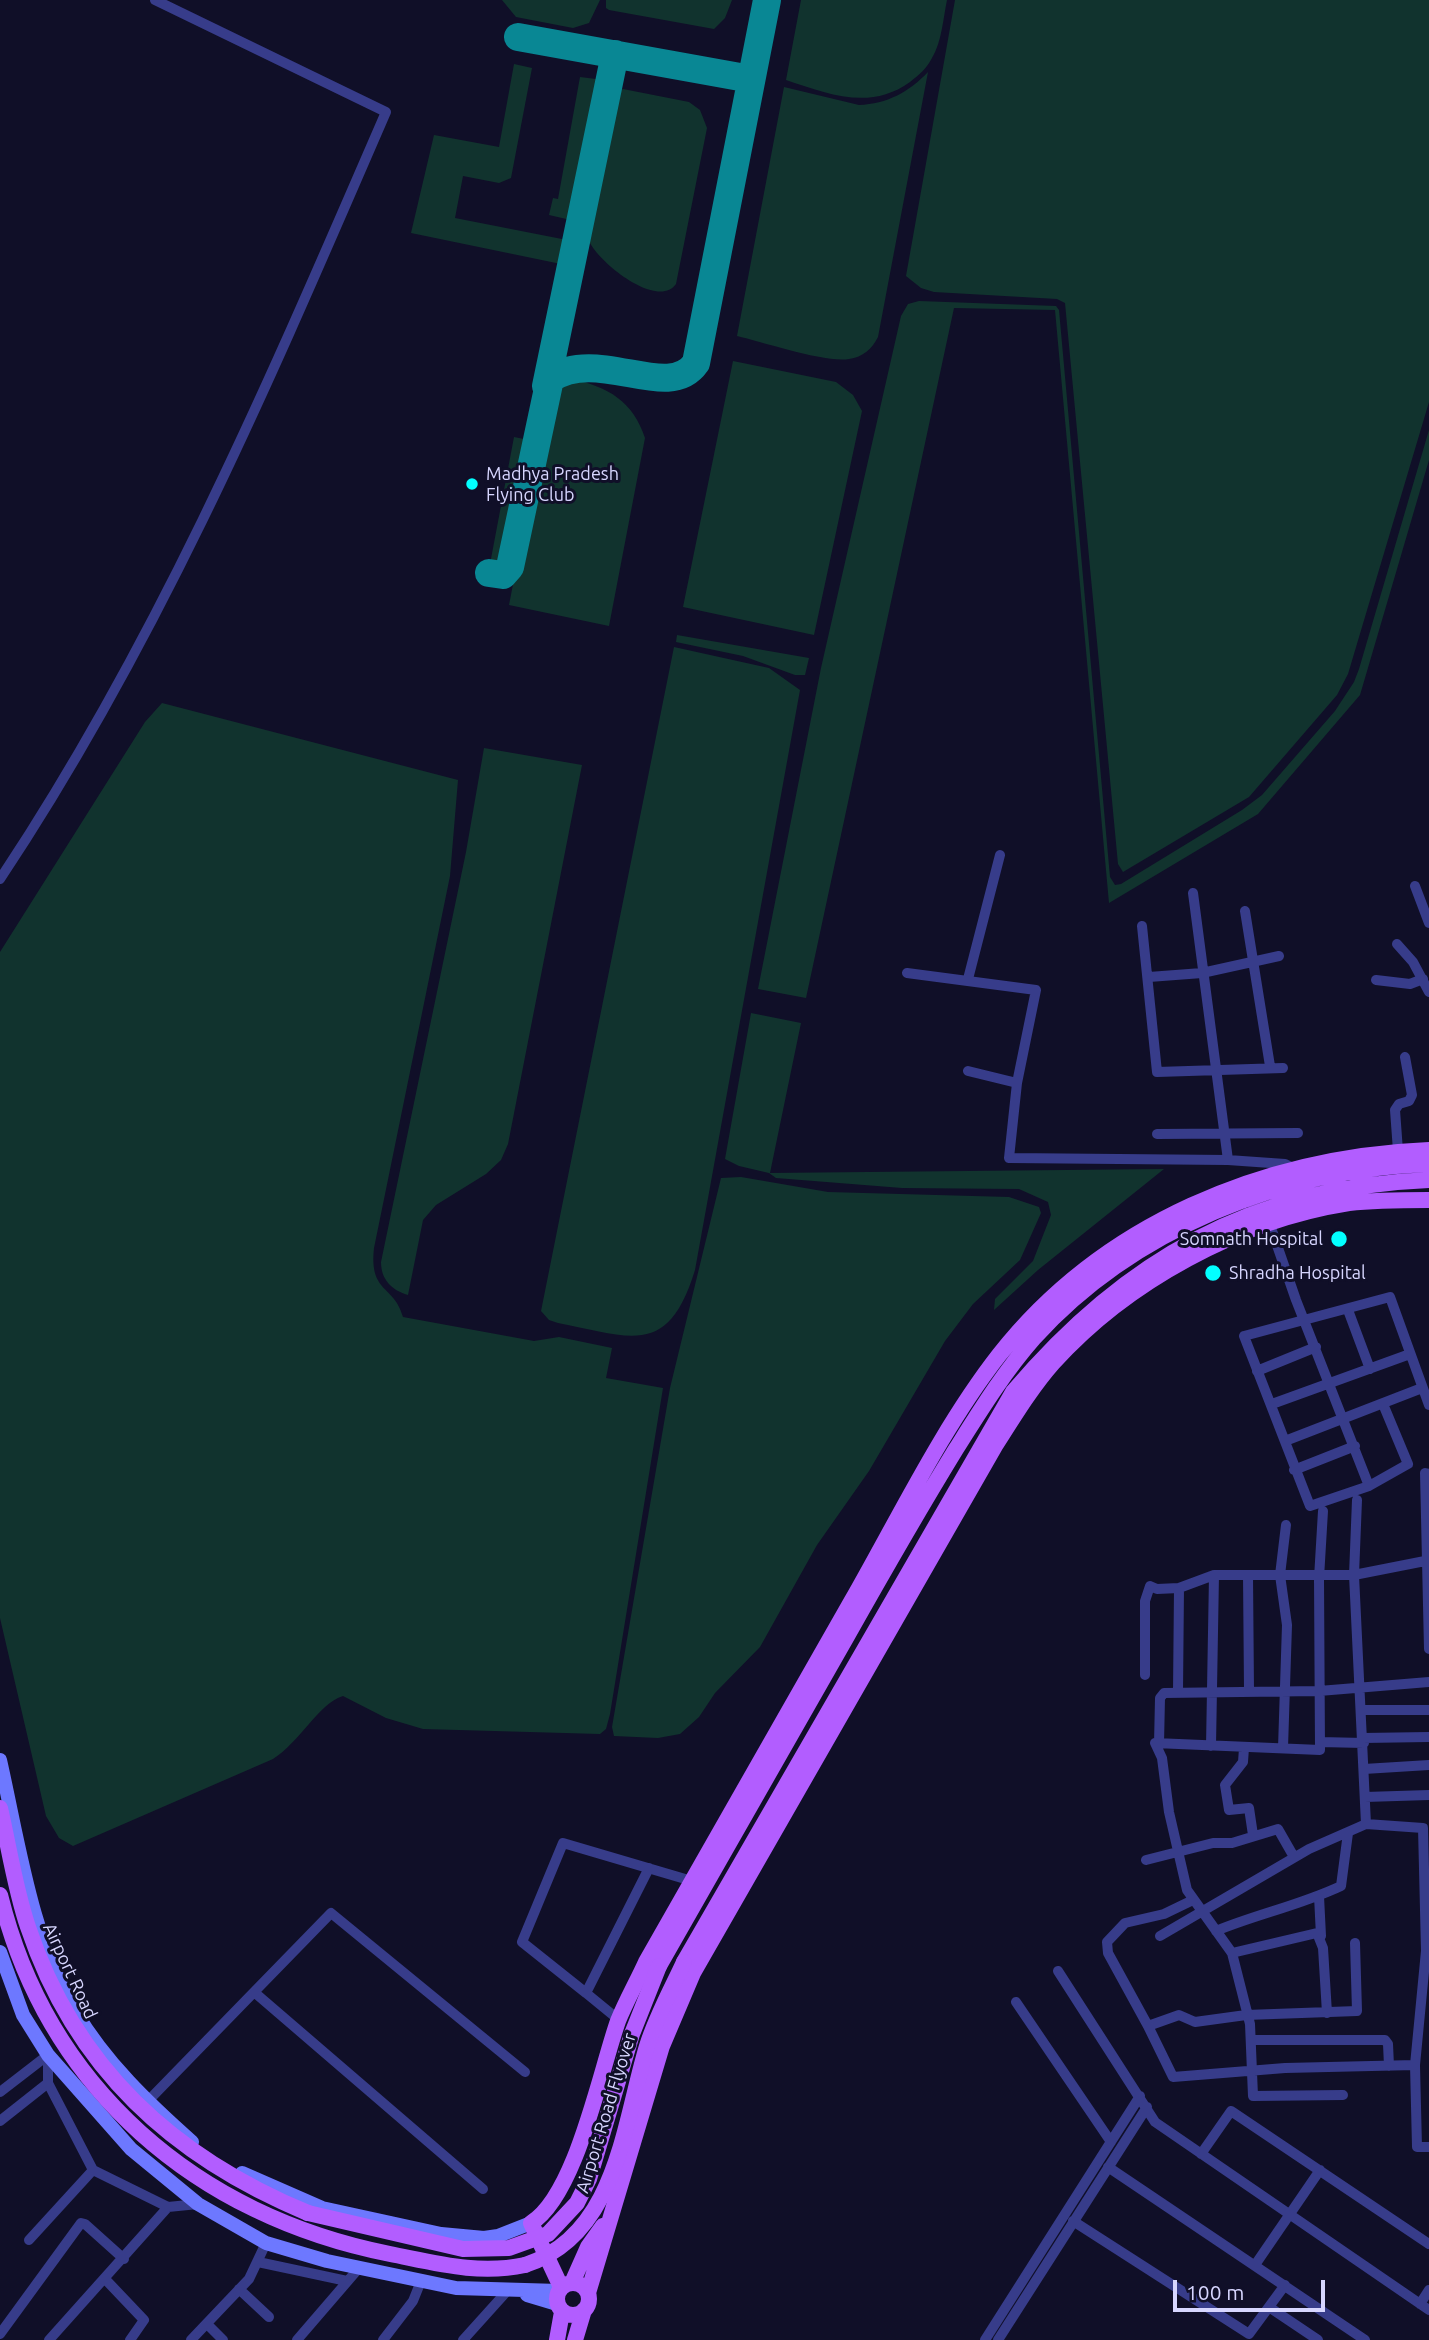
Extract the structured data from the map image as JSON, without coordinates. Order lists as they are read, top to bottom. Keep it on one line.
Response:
{"streets":{"main road":["Airport Road","Airport Road Flyover"]},"crossings":[["Airport Road","Airport Road Flyover"]],"places":["Madhya Pradesh Flying Club","Somnath Hospital","Shradha Hospital"],"scale_bar":"100 m"}
